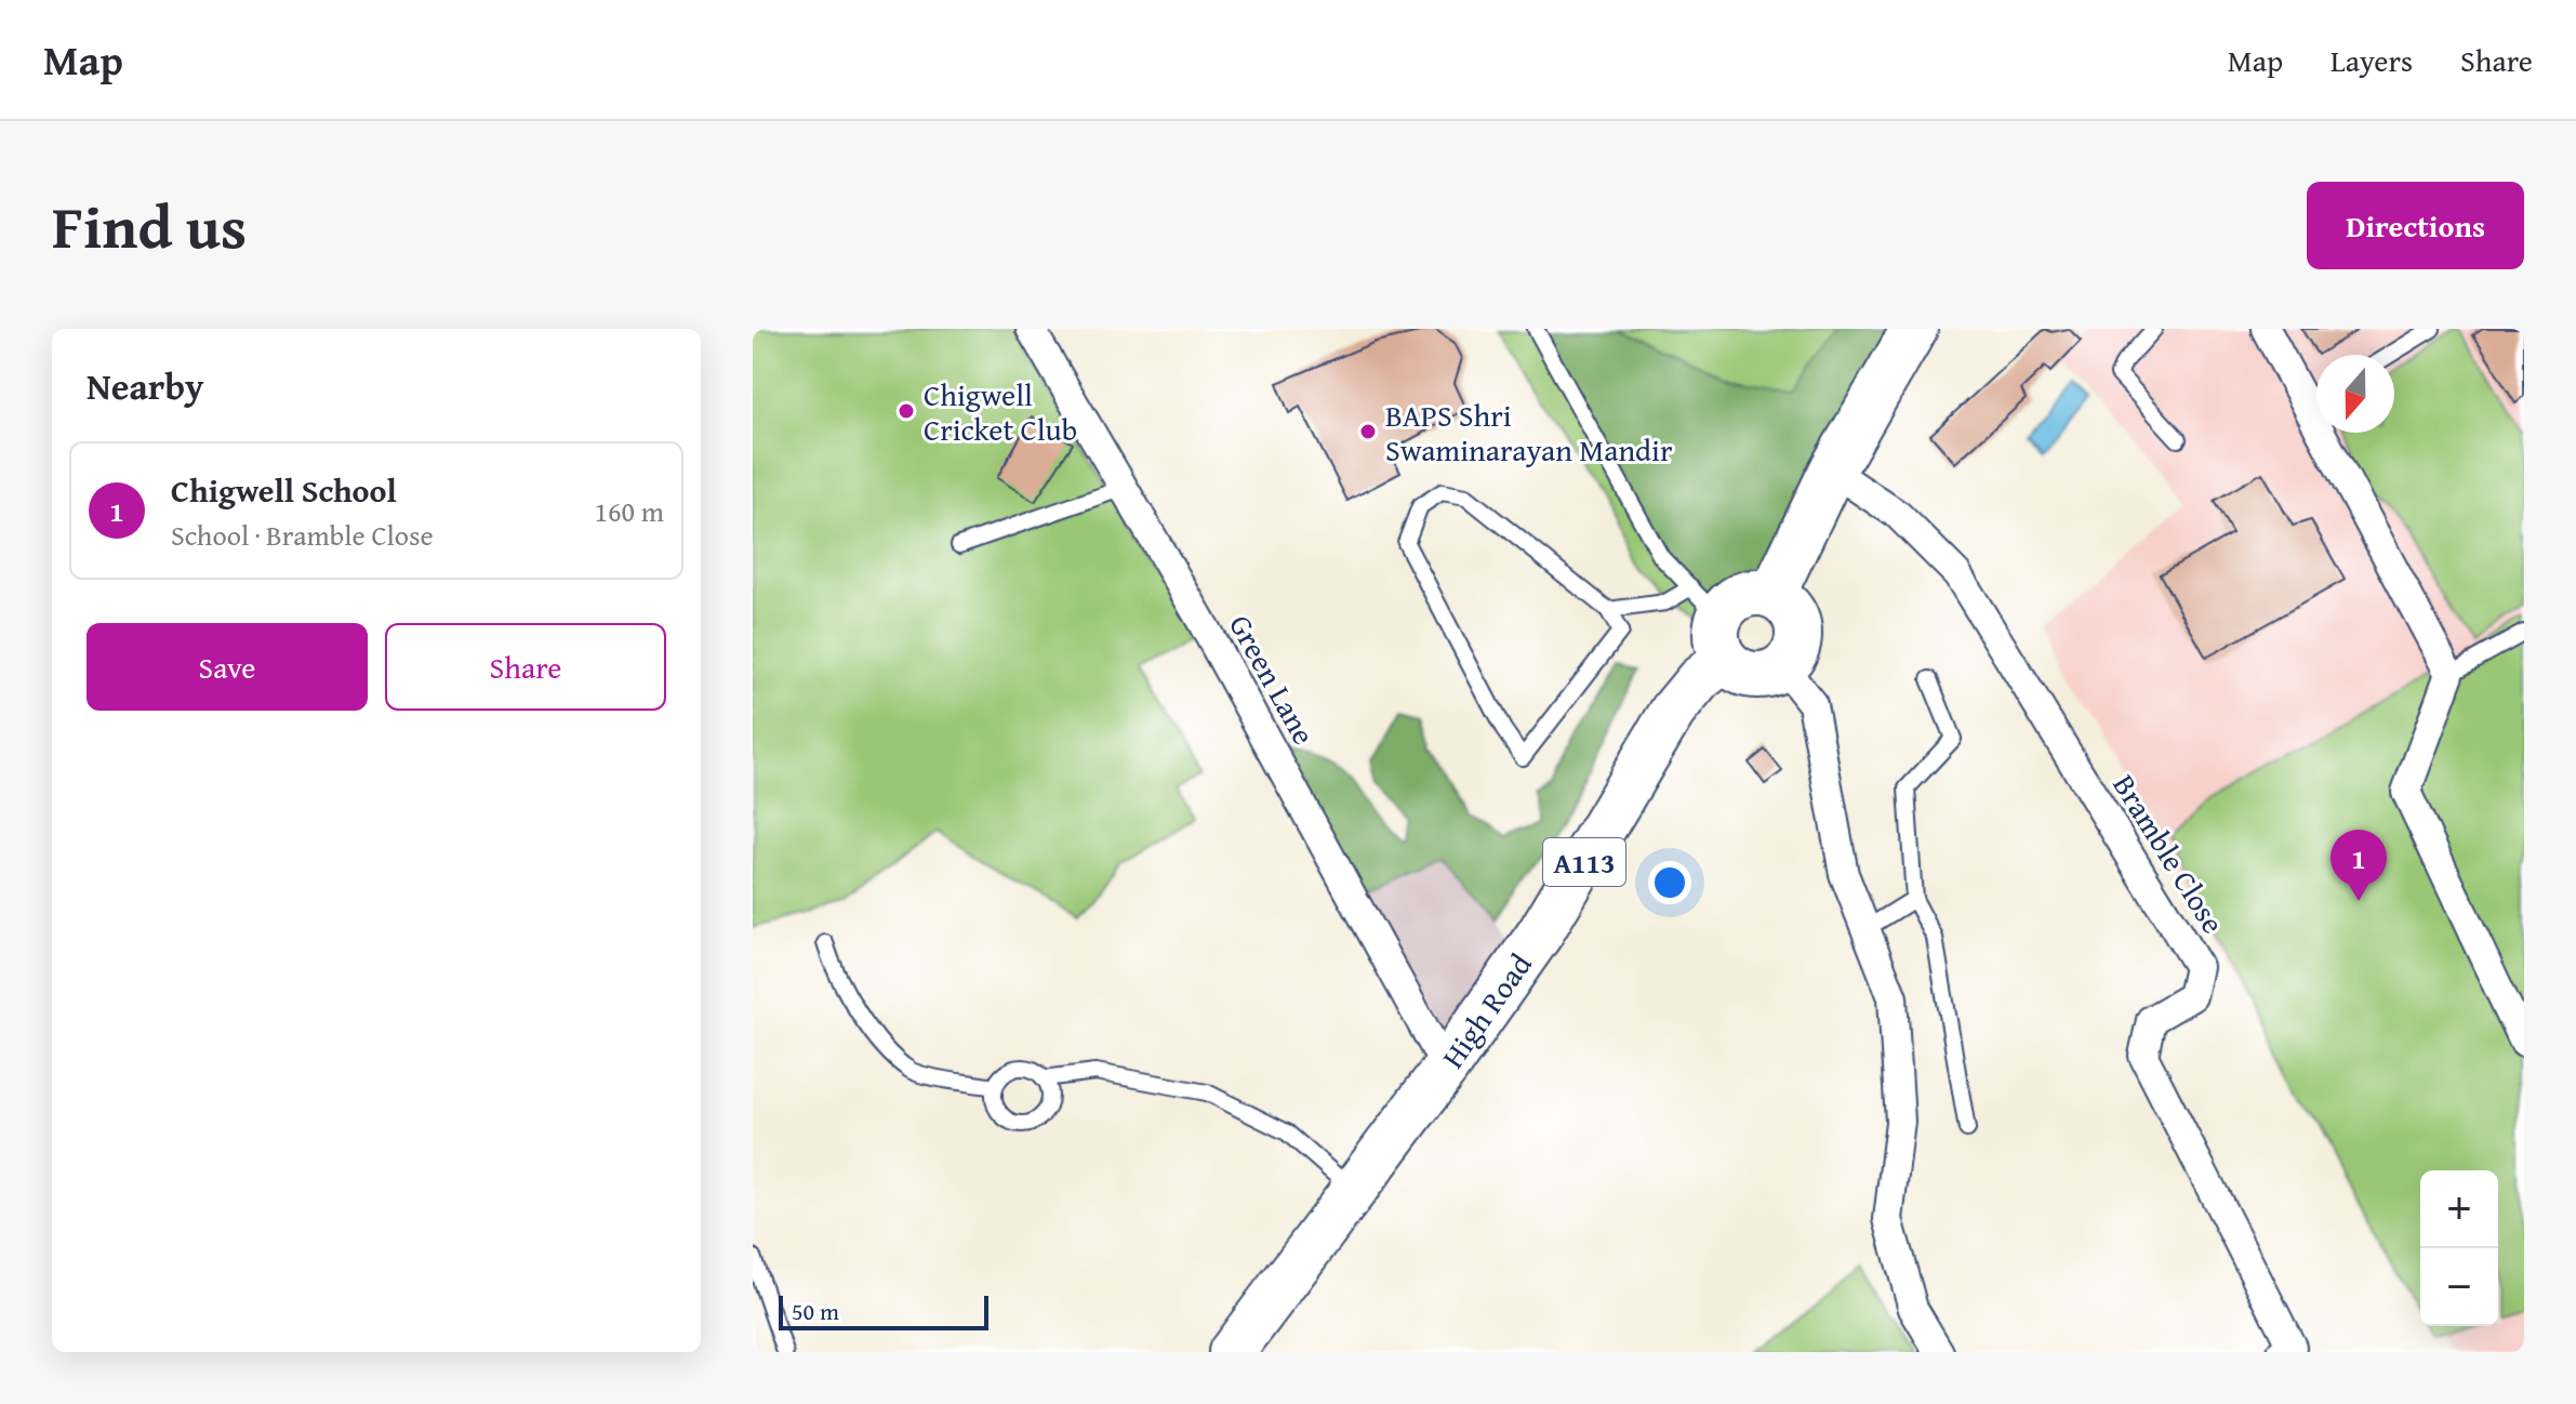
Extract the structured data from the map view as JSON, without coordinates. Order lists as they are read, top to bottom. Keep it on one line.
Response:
{"streets":{"main road":["A113","High Road"],"street":["Green Lane","Bramble Close"]},"crossings":[["Green Lane","High Road"]],"places":["Chigwell Cricket Club","BAPS Shri Swaminarayan Mandir"],"scale_bar":"50 m","north":"bottom","page":{"header":"Map","nav":["Map","Layers","Share"],"title":"Find us","buttons":["Directions",["Save","Share"]],"heading":"Nearby","list":[{"mark":"1","name":"Chigwell School","note":"School · Bramble Close","value":"160 m"}],"pins":"1","map_buttons":["+","−"],"scale":"50 m"}}
